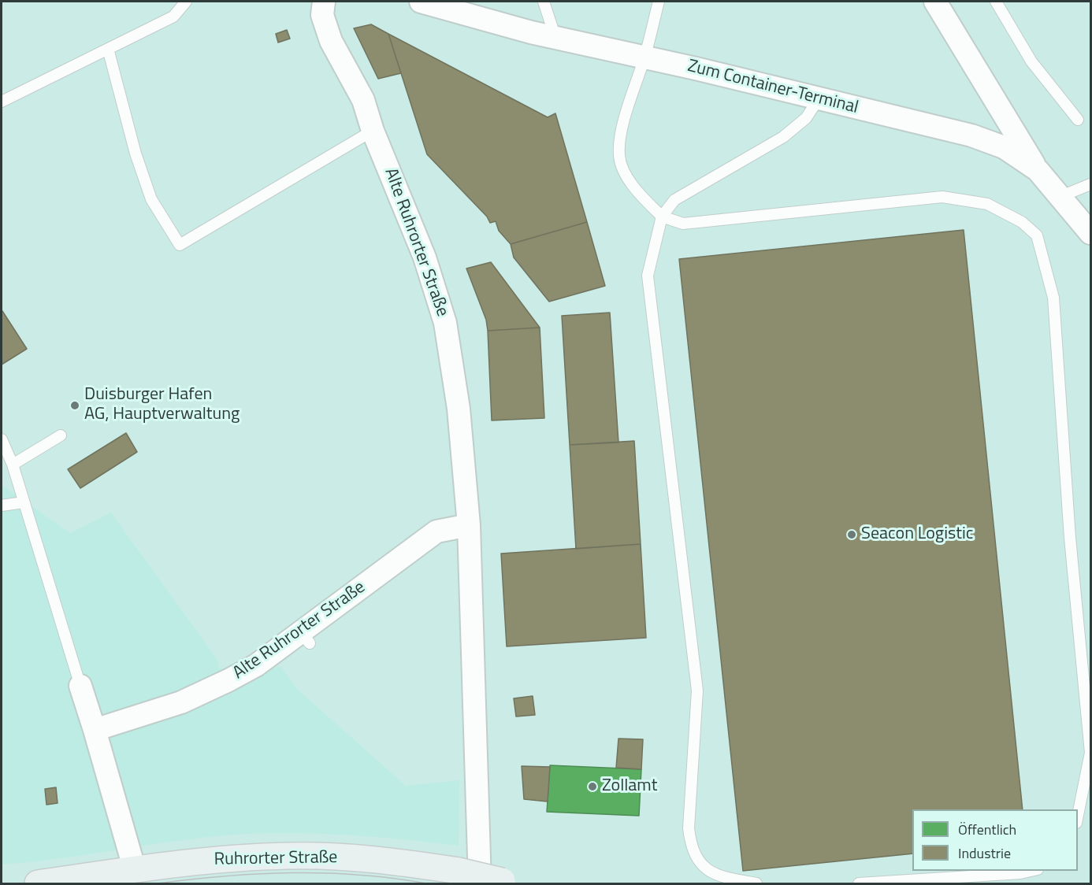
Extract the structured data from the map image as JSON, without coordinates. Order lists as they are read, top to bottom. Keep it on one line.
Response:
{"streets":{"main road":["Ruhrorter Straße"],"street":["Zum Container-Terminal","Alte Ruhrorter Straße"]},"crossings":[["Alte Ruhrorter Straße","Ruhrorter Straße"]],"places":["Duisburger Hafen AG, Hauptverwaltung","Seacon Logistic","Zollamt"],"legend":["Öffentlich","Industrie"]}
